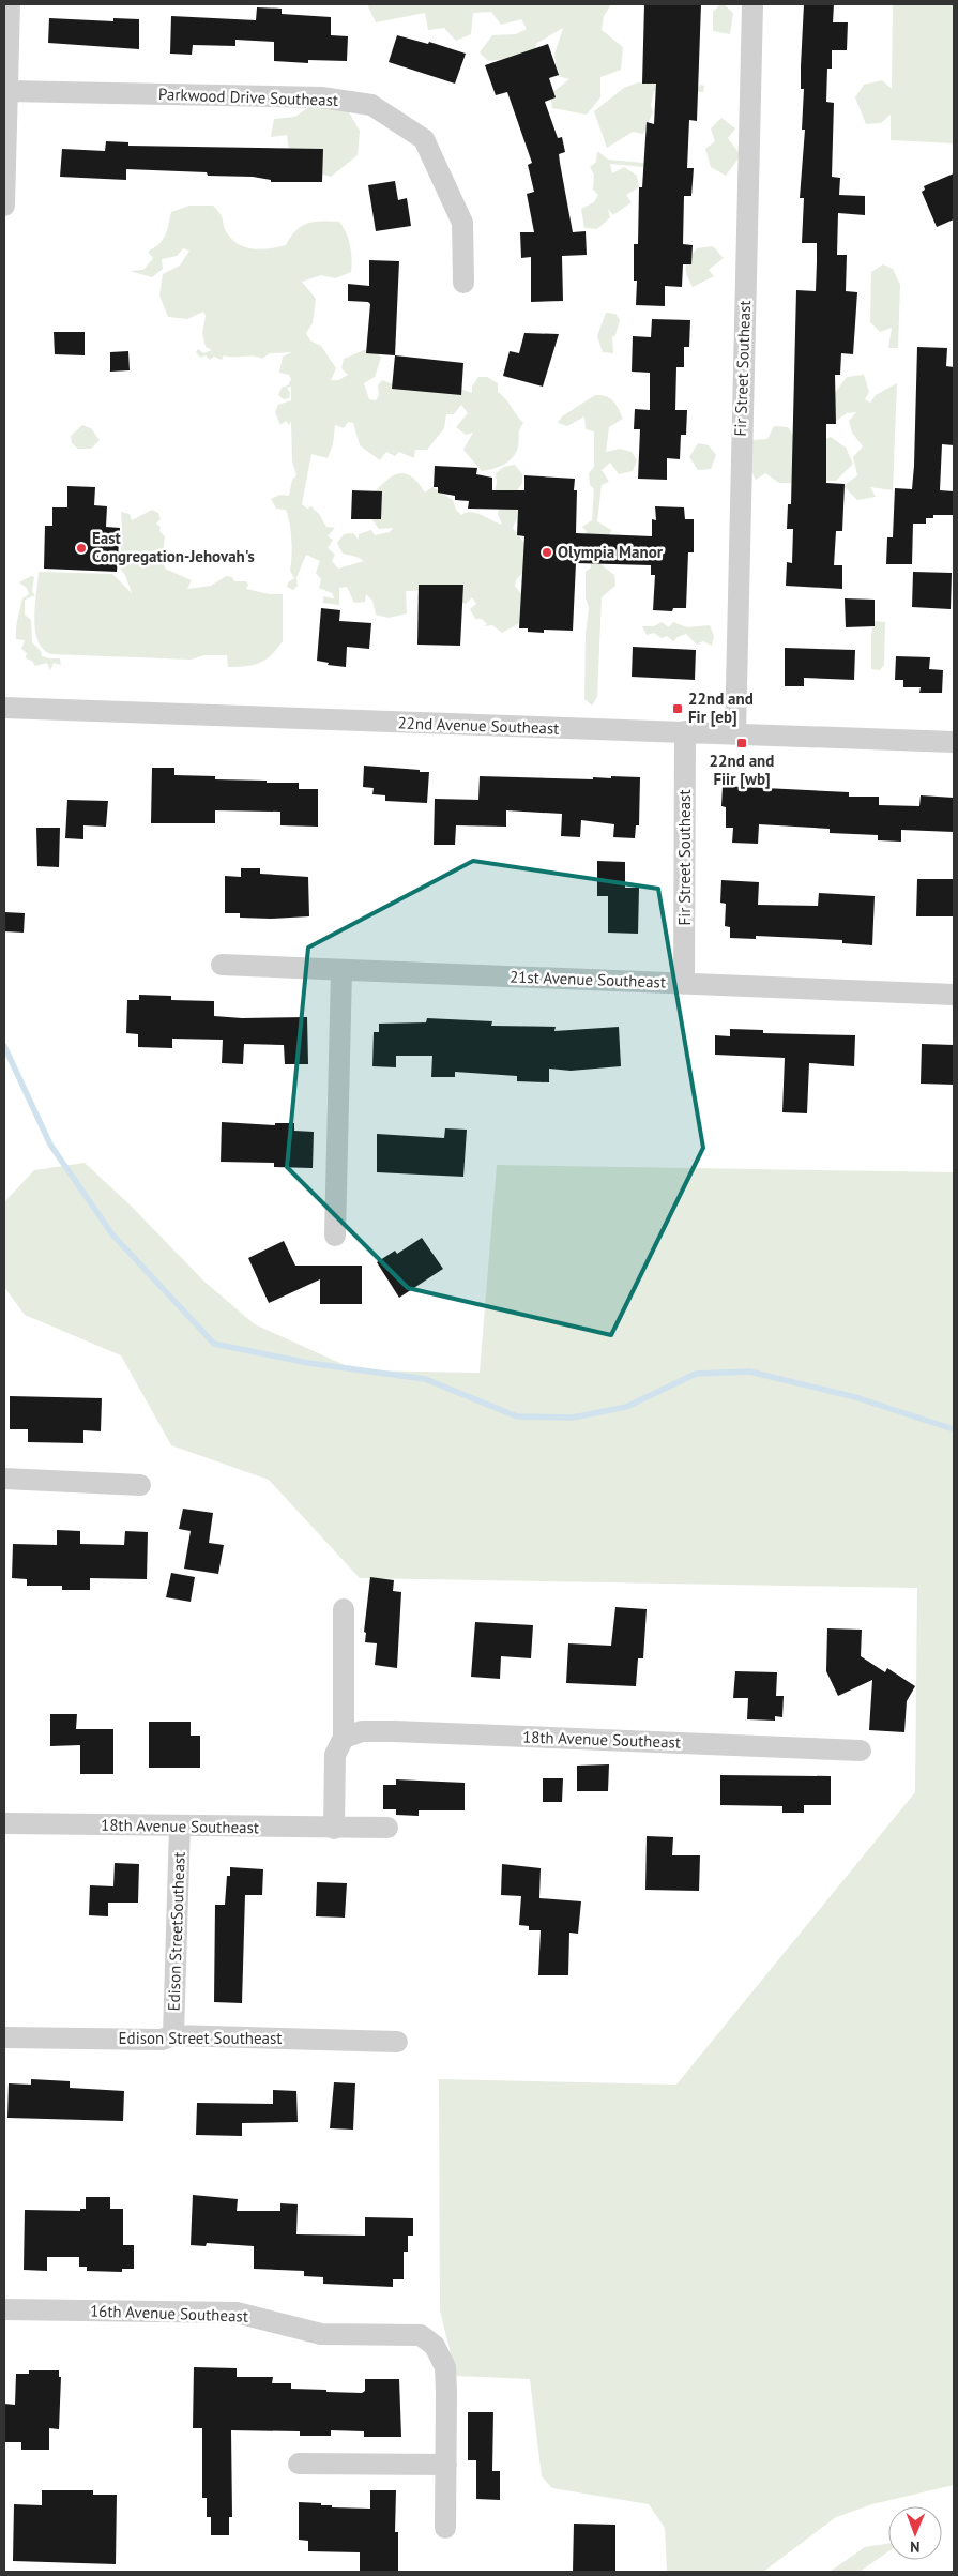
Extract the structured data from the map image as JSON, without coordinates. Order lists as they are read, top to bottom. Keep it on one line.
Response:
{"streets":{"street":["Parkwood Drive Southeast","Fir Street Southeast","22nd Avenue Southeast","21st Avenue Southeast","18th Avenue Southeast","Edison StreetSoutheast","Edison Street Southeast","16th Avenue Southeast"]},"crossings":[["Fir Street Southeast","22nd Avenue Southeast"],["Fir Street Southeast","21st Avenue Southeast"],["18th Avenue Southeast","Edison StreetSoutheast"],["Edison StreetSoutheast","Edison Street Southeast"]],"places":{"other":["East Congregation-Jehovah's","Olympia Manor"],"transit":["22nd and Fir [eb]","22nd and Fiir [wb]"]},"north":"bottom"}
